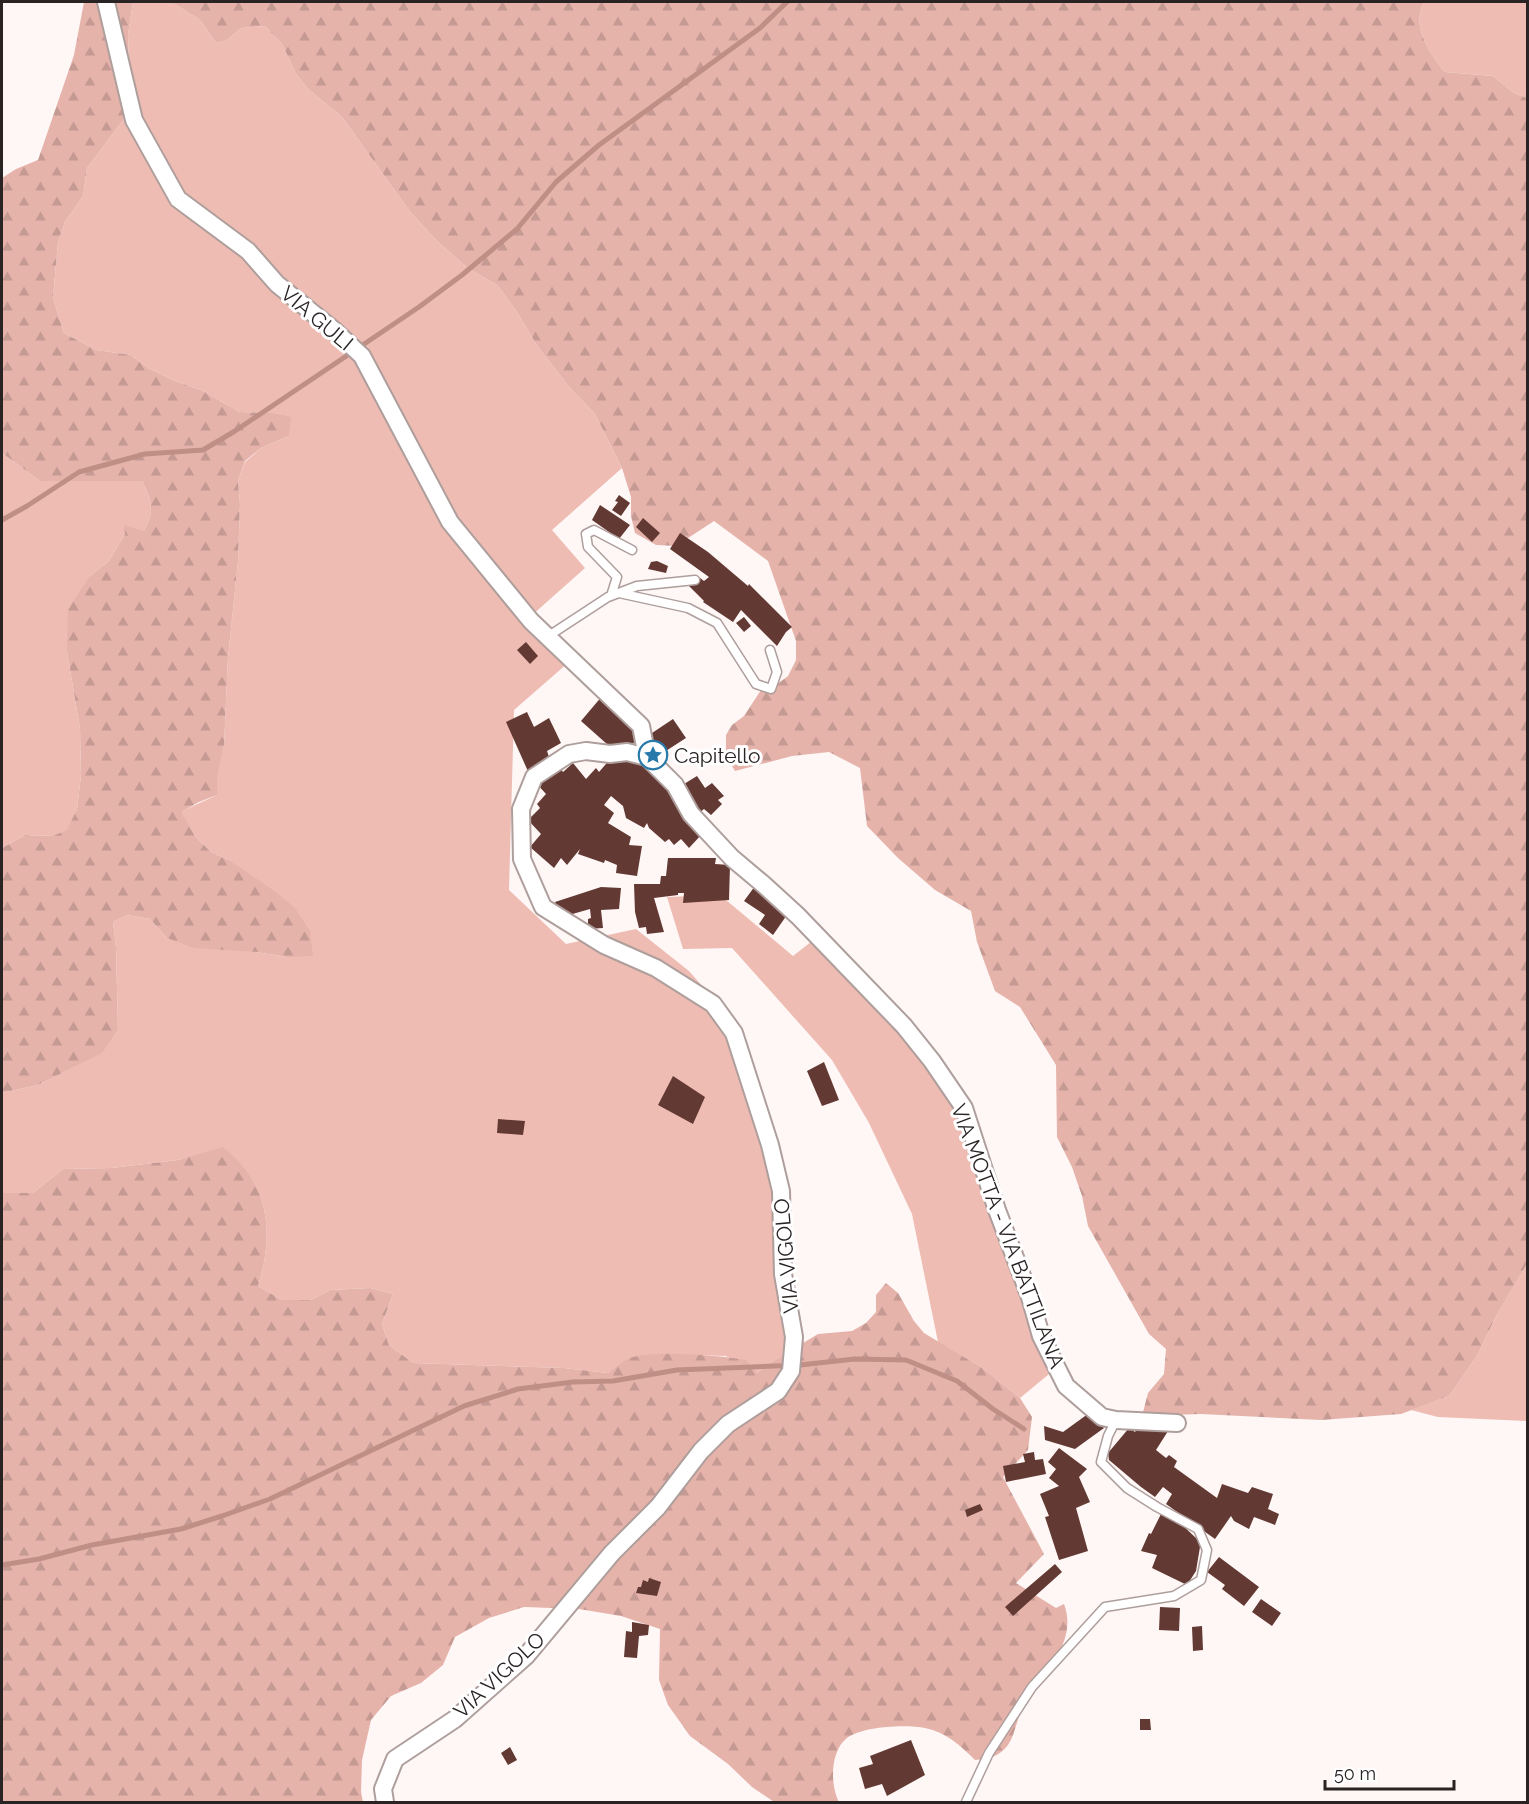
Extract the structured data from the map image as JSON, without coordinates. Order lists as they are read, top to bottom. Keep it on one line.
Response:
{"streets":{"street":["VIA GULI","VIA MOTTA - VIA BATTILANA","VIA VIGOLO"]},"crossings":[["VIA MOTTA - VIA BATTILANA","VIA VIGOLO"]],"places":{"place":["Capitello"]},"scale_bar":"50 m"}
